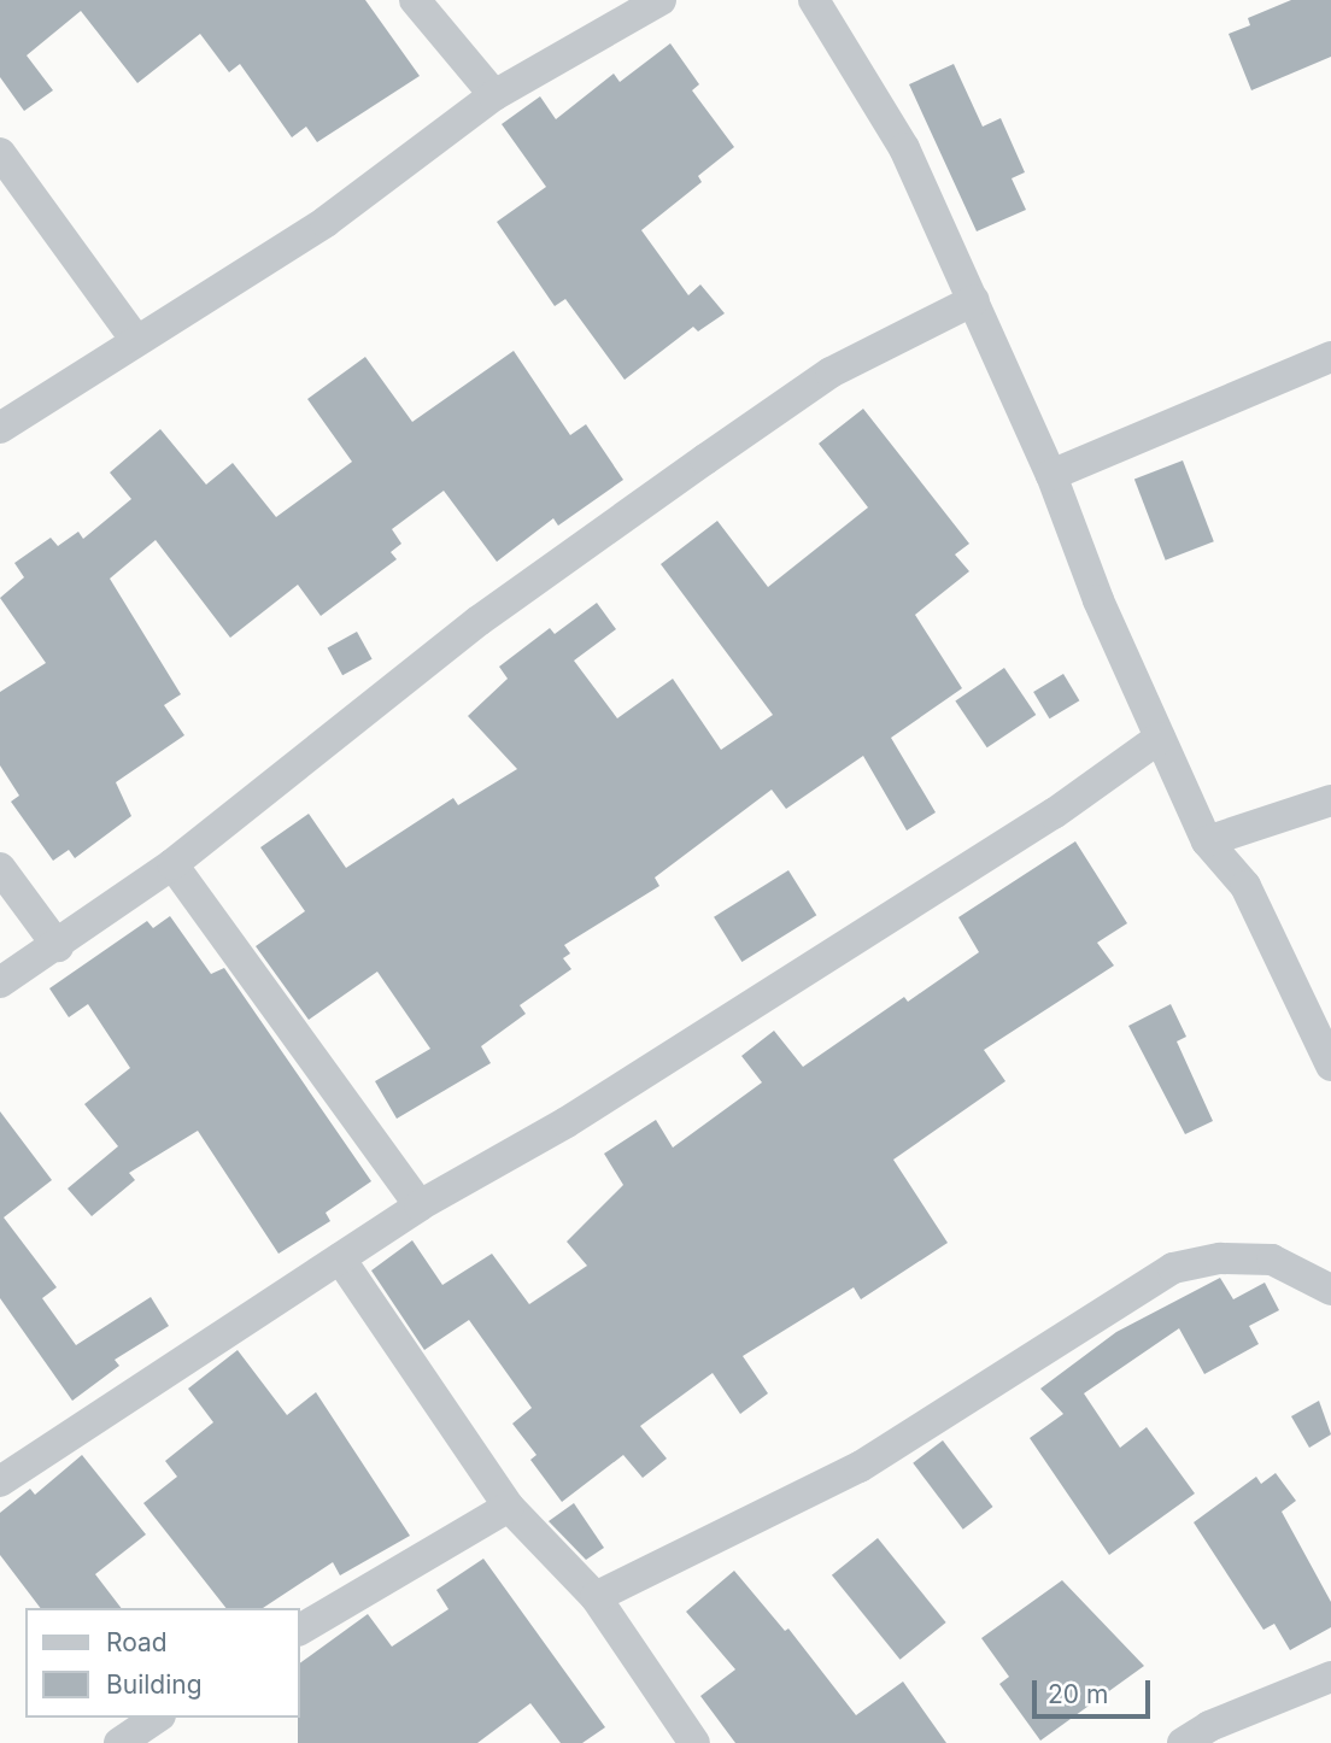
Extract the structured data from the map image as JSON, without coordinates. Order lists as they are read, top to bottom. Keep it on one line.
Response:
{"legend":["Road","Building"],"scale_bar":"20 m"}
